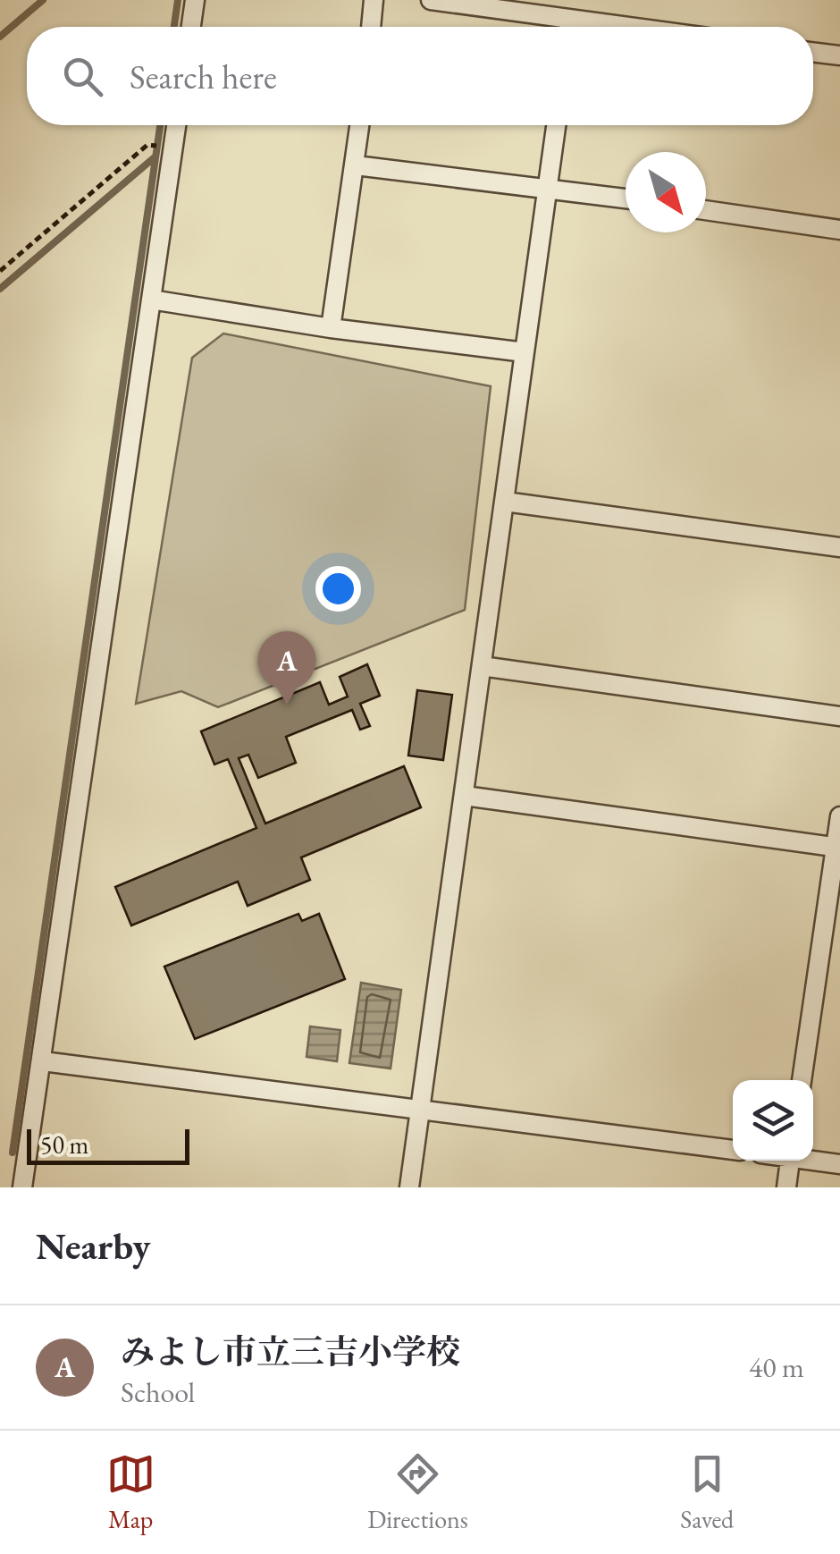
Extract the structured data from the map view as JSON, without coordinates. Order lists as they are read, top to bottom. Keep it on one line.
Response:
{"scale_bar":"50 m","north":"bottom right","page":{"search":"Search here","pins":"A","scale":"50 m","heading":"Nearby","list":[{"mark":"A","name":"みよし市立三吉小学校","note":"School","value":"40 m"}],"nav":["Map","Directions","Saved"]}}
